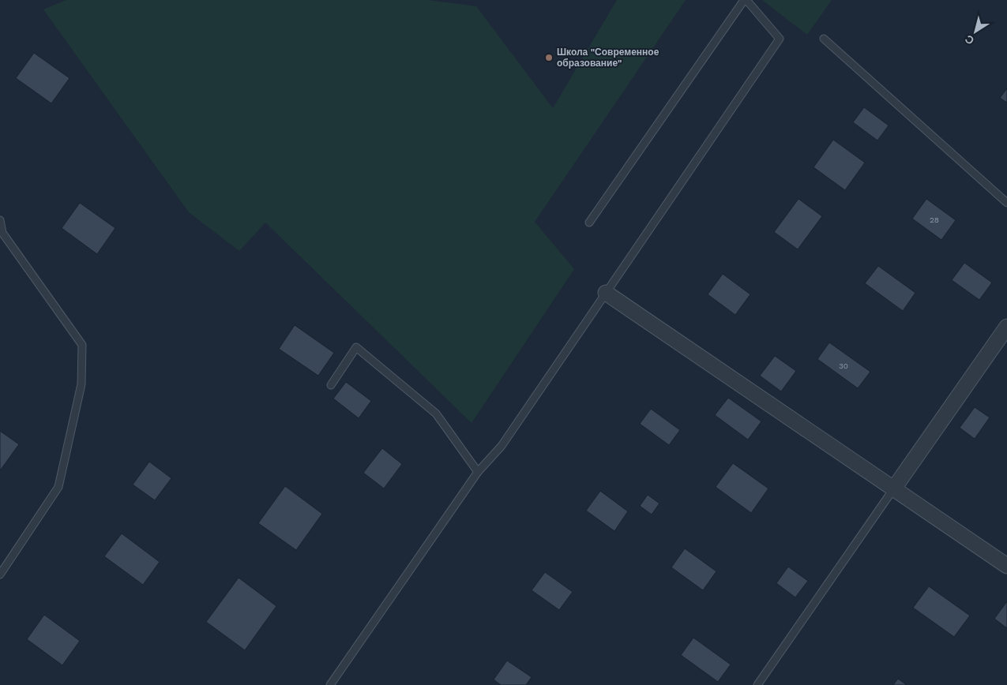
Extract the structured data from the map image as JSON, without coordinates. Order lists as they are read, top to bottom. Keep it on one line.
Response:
{"places":["Школа \"Современное образование\""],"house_numbers":["28","30"],"north":"bottom left"}
